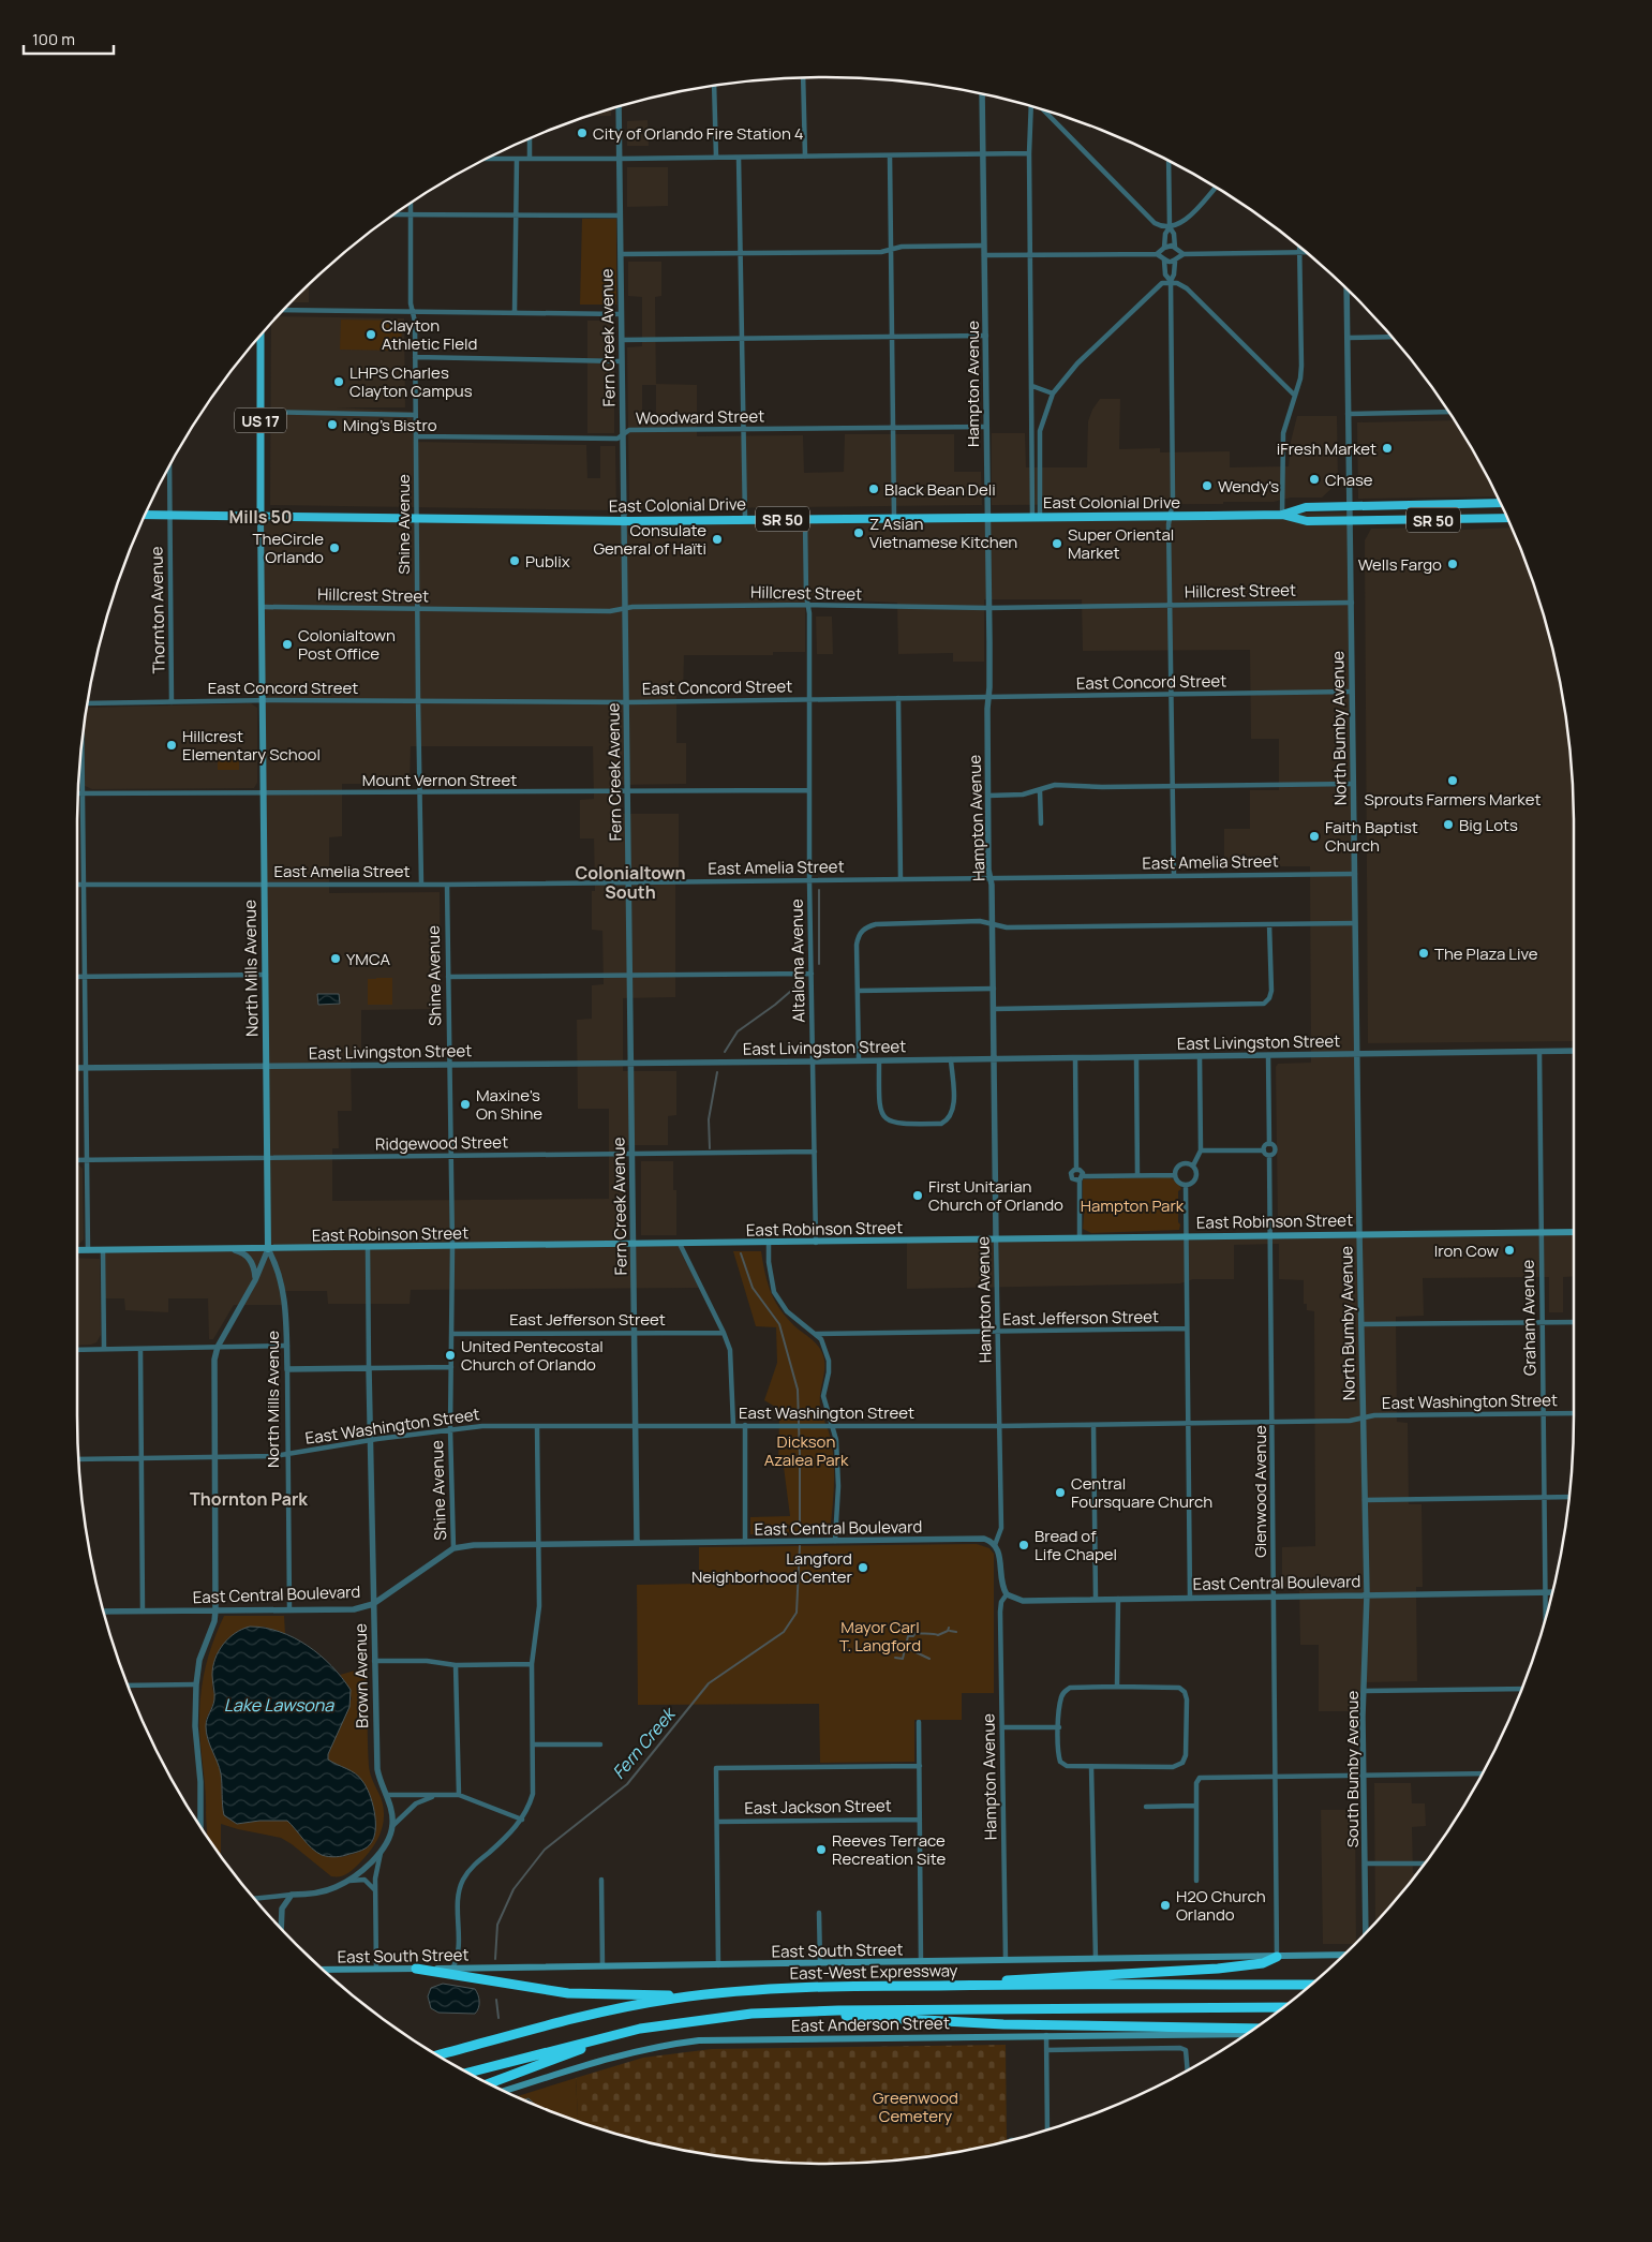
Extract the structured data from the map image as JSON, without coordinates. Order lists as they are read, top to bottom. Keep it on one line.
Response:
{"streets":{"highway":["East Colonial Drive","SR 50","East-West Expressway"],"main road":["US 17","North Mills Avenue","East Robinson Street","East South Street","East Anderson Street"],"street":["Fern Creek Avenue","Hampton Avenue","Woodward Street","Shine Avenue","Hillcrest Street","Thornton Avenue","East Concord Street","North Bumby Avenue","Mount Vernon Street","East Amelia Street","Altaloma Avenue","East Livingston Street","Ridgewood Street","East Jefferson Street","Graham Avenue","East Washington Street","Glenwood Avenue","East Central Boulevard","Brown Avenue","South Bumby Avenue","East Jackson Street"]},"crossings":[["Fern Creek Avenue","Woodward Street"],["Fern Creek Avenue","East Colonial Drive"],["Fern Creek Avenue","Hillcrest Street"],["Fern Creek Avenue","East Concord Street"],["Fern Creek Avenue","Mount Vernon Street"],["Fern Creek Avenue","East Amelia Street"],["Fern Creek Avenue","East Livingston Street"],["Fern Creek Avenue","Ridgewood Street"],["Fern Creek Avenue","East Robinson Street"],["Fern Creek Avenue","East Jefferson Street"],["Fern Creek Avenue","East Washington Street"],["Fern Creek Avenue","East Central Boulevard"],["Hampton Avenue","Woodward Street"],["Hampton Avenue","East Colonial Drive"],["Hampton Avenue","Hillcrest Street"],["Hampton Avenue","East Concord Street"],["Hampton Avenue","East Amelia Street"],["Hampton Avenue","East Livingston Street"],["Hampton Avenue","East Robinson Street"],["Hampton Avenue","East Jefferson Street"],["Hampton Avenue","East Washington Street"],["Hampton Avenue","East Central Boulevard"],["Hampton Avenue","East South Street"],["Woodward Street","Shine Avenue"],["East Colonial Drive","Shine Avenue"],["East Colonial Drive","Thornton Avenue"],["East Colonial Drive","North Bumby Avenue"],["East Colonial Drive","Altaloma Avenue"],["East Colonial Drive","North Mills Avenue"],["Shine Avenue","Hillcrest Street"],["Shine Avenue","East Concord Street"],["Shine Avenue","Mount Vernon Street"],["Shine Avenue","East Amelia Street"],["Shine Avenue","East Livingston Street"],["Shine Avenue","Ridgewood Street"],["Shine Avenue","East Robinson Street"],["Shine Avenue","East Jefferson Street"],["Shine Avenue","East Washington Street"],["Shine Avenue","East Central Boulevard"],["Hillcrest Street","North Bumby Avenue"],["Hillcrest Street","Altaloma Avenue"],["Hillcrest Street","North Mills Avenue"],["Thornton Avenue","East Concord Street"],["East Concord Street","North Bumby Avenue"],["East Concord Street","Altaloma Avenue"],["East Concord Street","North Mills Avenue"],["North Bumby Avenue","East Amelia Street"],["North Bumby Avenue","East Livingston Street"],["North Bumby Avenue","East Robinson Street"],["North Bumby Avenue","East Washington Street"],["North Bumby Avenue","East Central Boulevard"],["North Bumby Avenue","South Bumby Avenue"],["Mount Vernon Street","Altaloma Avenue"],["Mount Vernon Street","North Mills Avenue"],["East Amelia Street","Altaloma Avenue"],["East Amelia Street","North Mills Avenue"],["Altaloma Avenue","East Livingston Street"],["Altaloma Avenue","Ridgewood Street"],["Altaloma Avenue","East Robinson Street"],["North Mills Avenue","East Livingston Street"],["North Mills Avenue","Ridgewood Street"],["North Mills Avenue","East Robinson Street"],["North Mills Avenue","East Washington Street"],["North Mills Avenue","East Central Boulevard"],["East Livingston Street","Graham Avenue"],["East Robinson Street","Graham Avenue"],["East Robinson Street","Glenwood Avenue"],["East Robinson Street","Brown Avenue"],["Graham Avenue","East Washington Street"],["Graham Avenue","East Central Boulevard"],["East Washington Street","Glenwood Avenue"],["East Washington Street","Brown Avenue"],["Glenwood Avenue","East Central Boulevard"],["Glenwood Avenue","East South Street"],["East Central Boulevard","Brown Avenue"],["East Central Boulevard","South Bumby Avenue"]],"districts":["Mills 50","Colonialtown South","Thornton Park"],"water":["Lake Lawsona","Fern Creek"],"parks":["Hampton Park","Dickson Azalea Park","Mayor Carl T. Langford","Greenwood Cemetery"],"places":["City of Orlando Fire Station 4","Clayton Athletic FIeld","LHPS Charles Clayton Campus","Ming's Bistro","iFresh Market","Chase","Wendy's","Black Bean Deli","Z Asian Vietnamese Kitchen","Consulate General of Haïti","Super Oriental Market","TheCircle Orlando","Publix","Wells Fargo","Colonialtown Post Office","Hillcrest Elementary School","Sprouts Farmers Market","Big Lots","Faith Baptist Church","The Plaza Live","YMCA","Maxine's On Shine","First Unitarian Church of Orlando","Iron Cow","United Pentecostal Church of Orlando","Central Foursquare Church","Bread of Life Chapel","Langford Neighborhood Center","Reeves Terrace Recreation Site","H2O Church Orlando"],"scale_bar":"100 m"}
